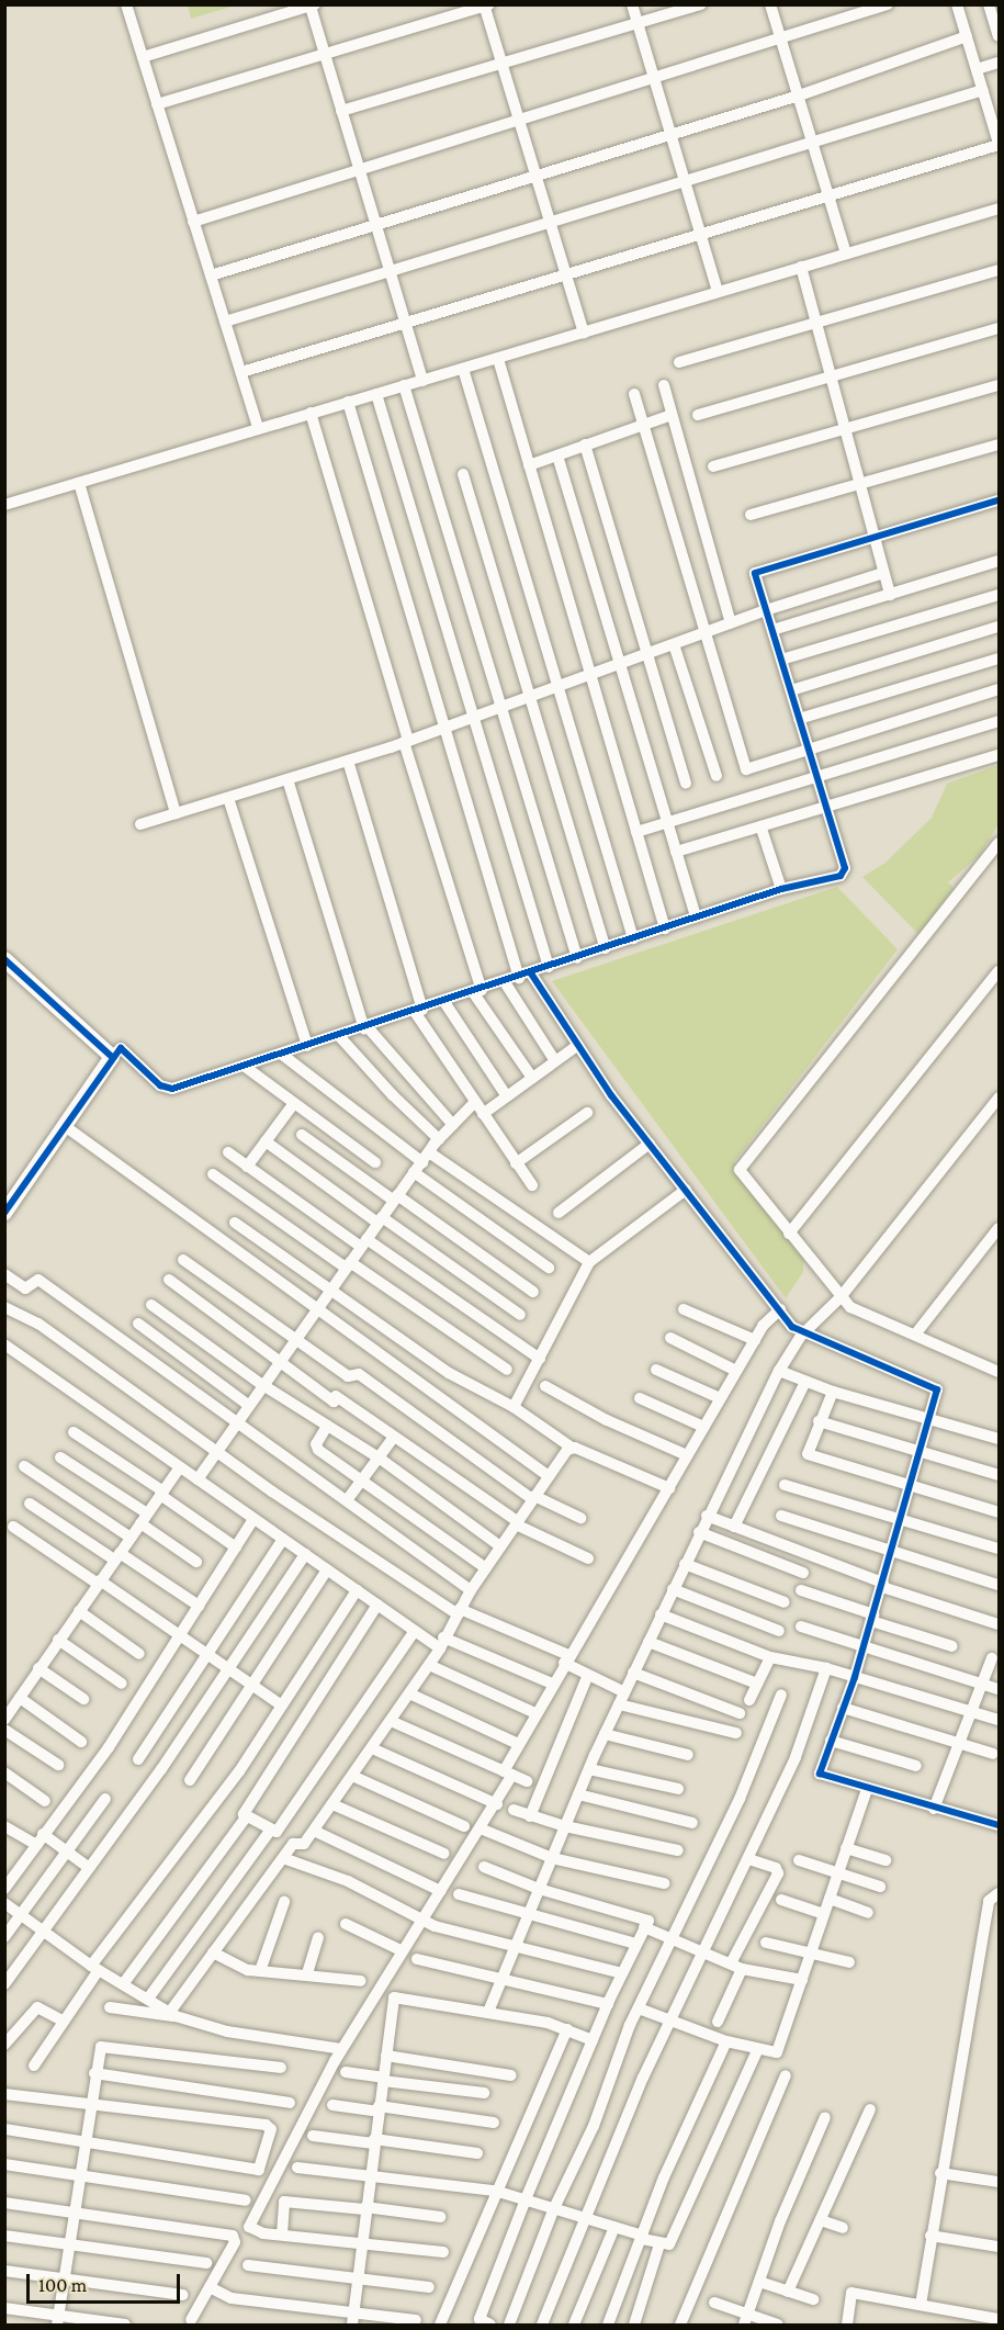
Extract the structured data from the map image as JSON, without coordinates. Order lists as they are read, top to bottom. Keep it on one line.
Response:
{"scale_bar":"100 m"}
